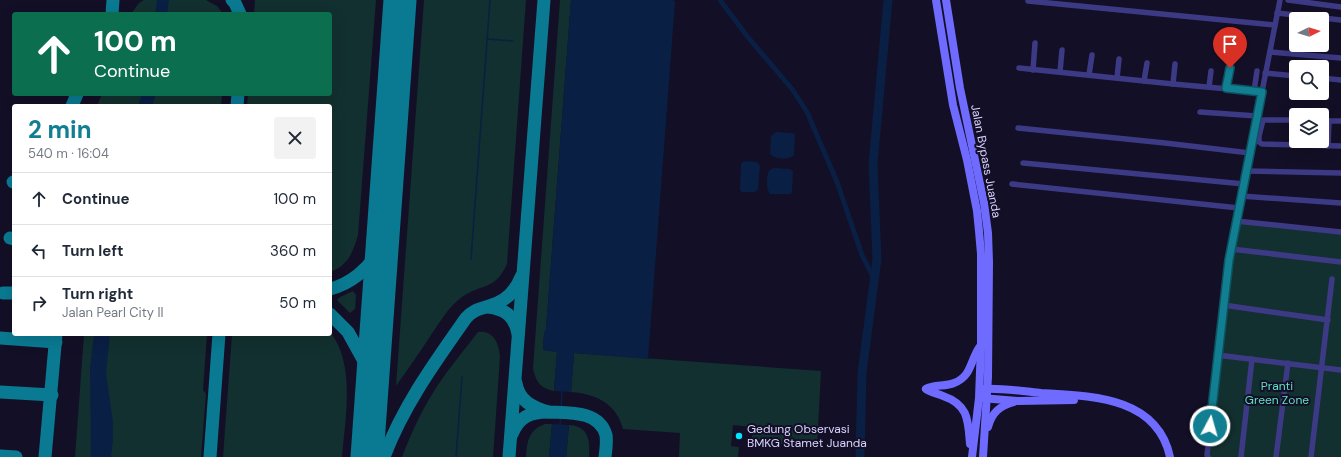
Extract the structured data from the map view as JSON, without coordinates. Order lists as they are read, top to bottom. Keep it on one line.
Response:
{"streets":{"main road":["Jalan Bypass Juanda"]},"parks":["Pranti Green Zone"],"places":["Gedung Observasi BMKG Stamet Juanda"],"north":"right","page":{"turn":["100 m","Continue"],"heading":["2 min","540 m · 16:04"],"list":[{"name":"Continue","value":"100 m"},{"name":"Turn left","value":"360 m"},{"name":"Turn right","note":"Jalan Pearl City II","value":"50 m"}]}}
